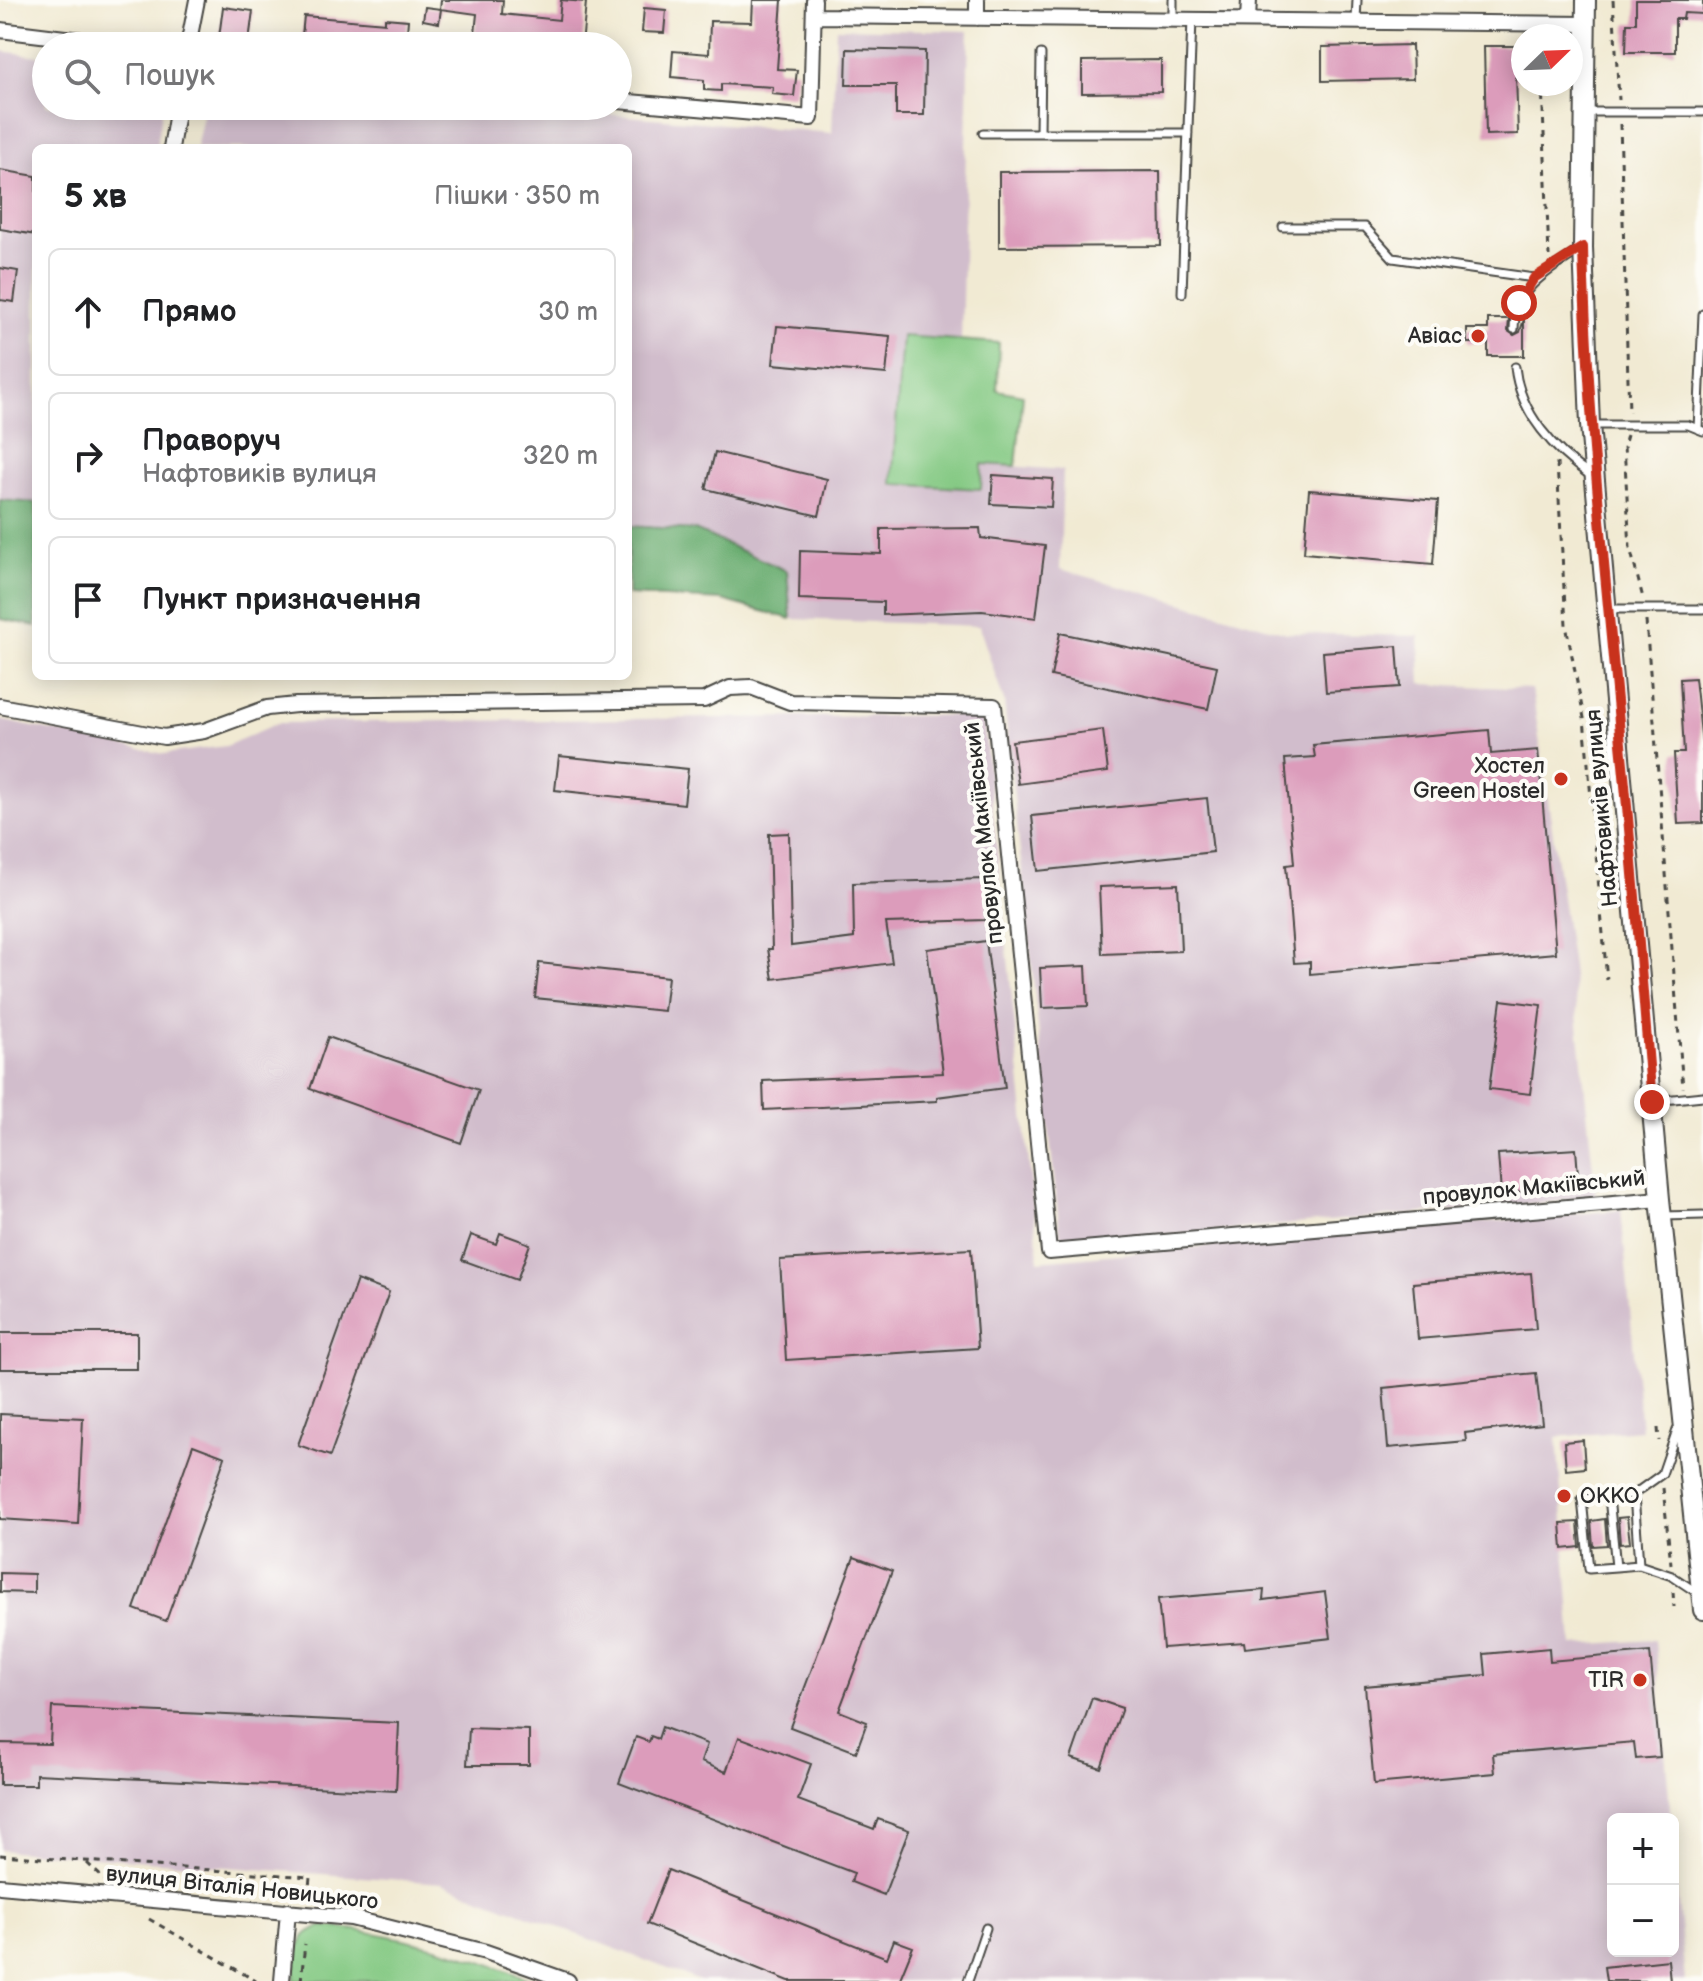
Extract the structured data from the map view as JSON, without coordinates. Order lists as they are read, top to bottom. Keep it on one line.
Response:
{"streets":{"street":["Нафтовиків вулиця","провулок Макіївський","вулиця Віталія Новицького"]},"crossings":[["Нафтовиків вулиця","провулок Макіївський"]],"places":["Авіас","Хостел Green Hostel","ОККО","TIR"],"north":"top right","page":{"search":"Пошук","heading":["5 хв","Пішки · 350 m"],"list":[["Прямо","30 m"],["Праворуч","Нафтовиків вулиця","320 m"],"Пункт призначення"],"map_buttons":["+","−"]}}
